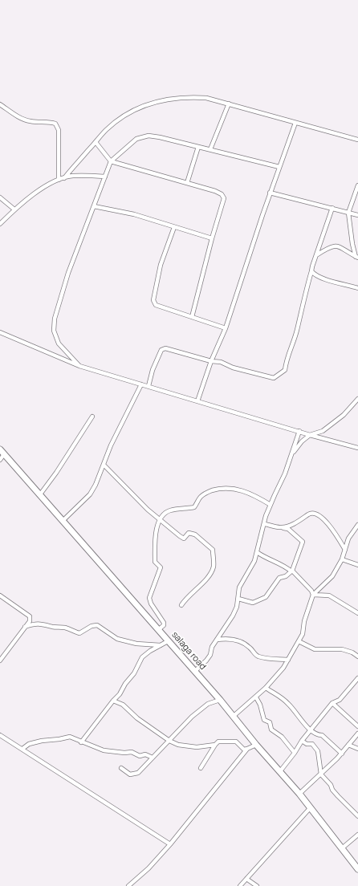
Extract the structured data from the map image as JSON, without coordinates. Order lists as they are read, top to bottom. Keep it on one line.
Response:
{"streets":{"main road":["salaga road"]}}
